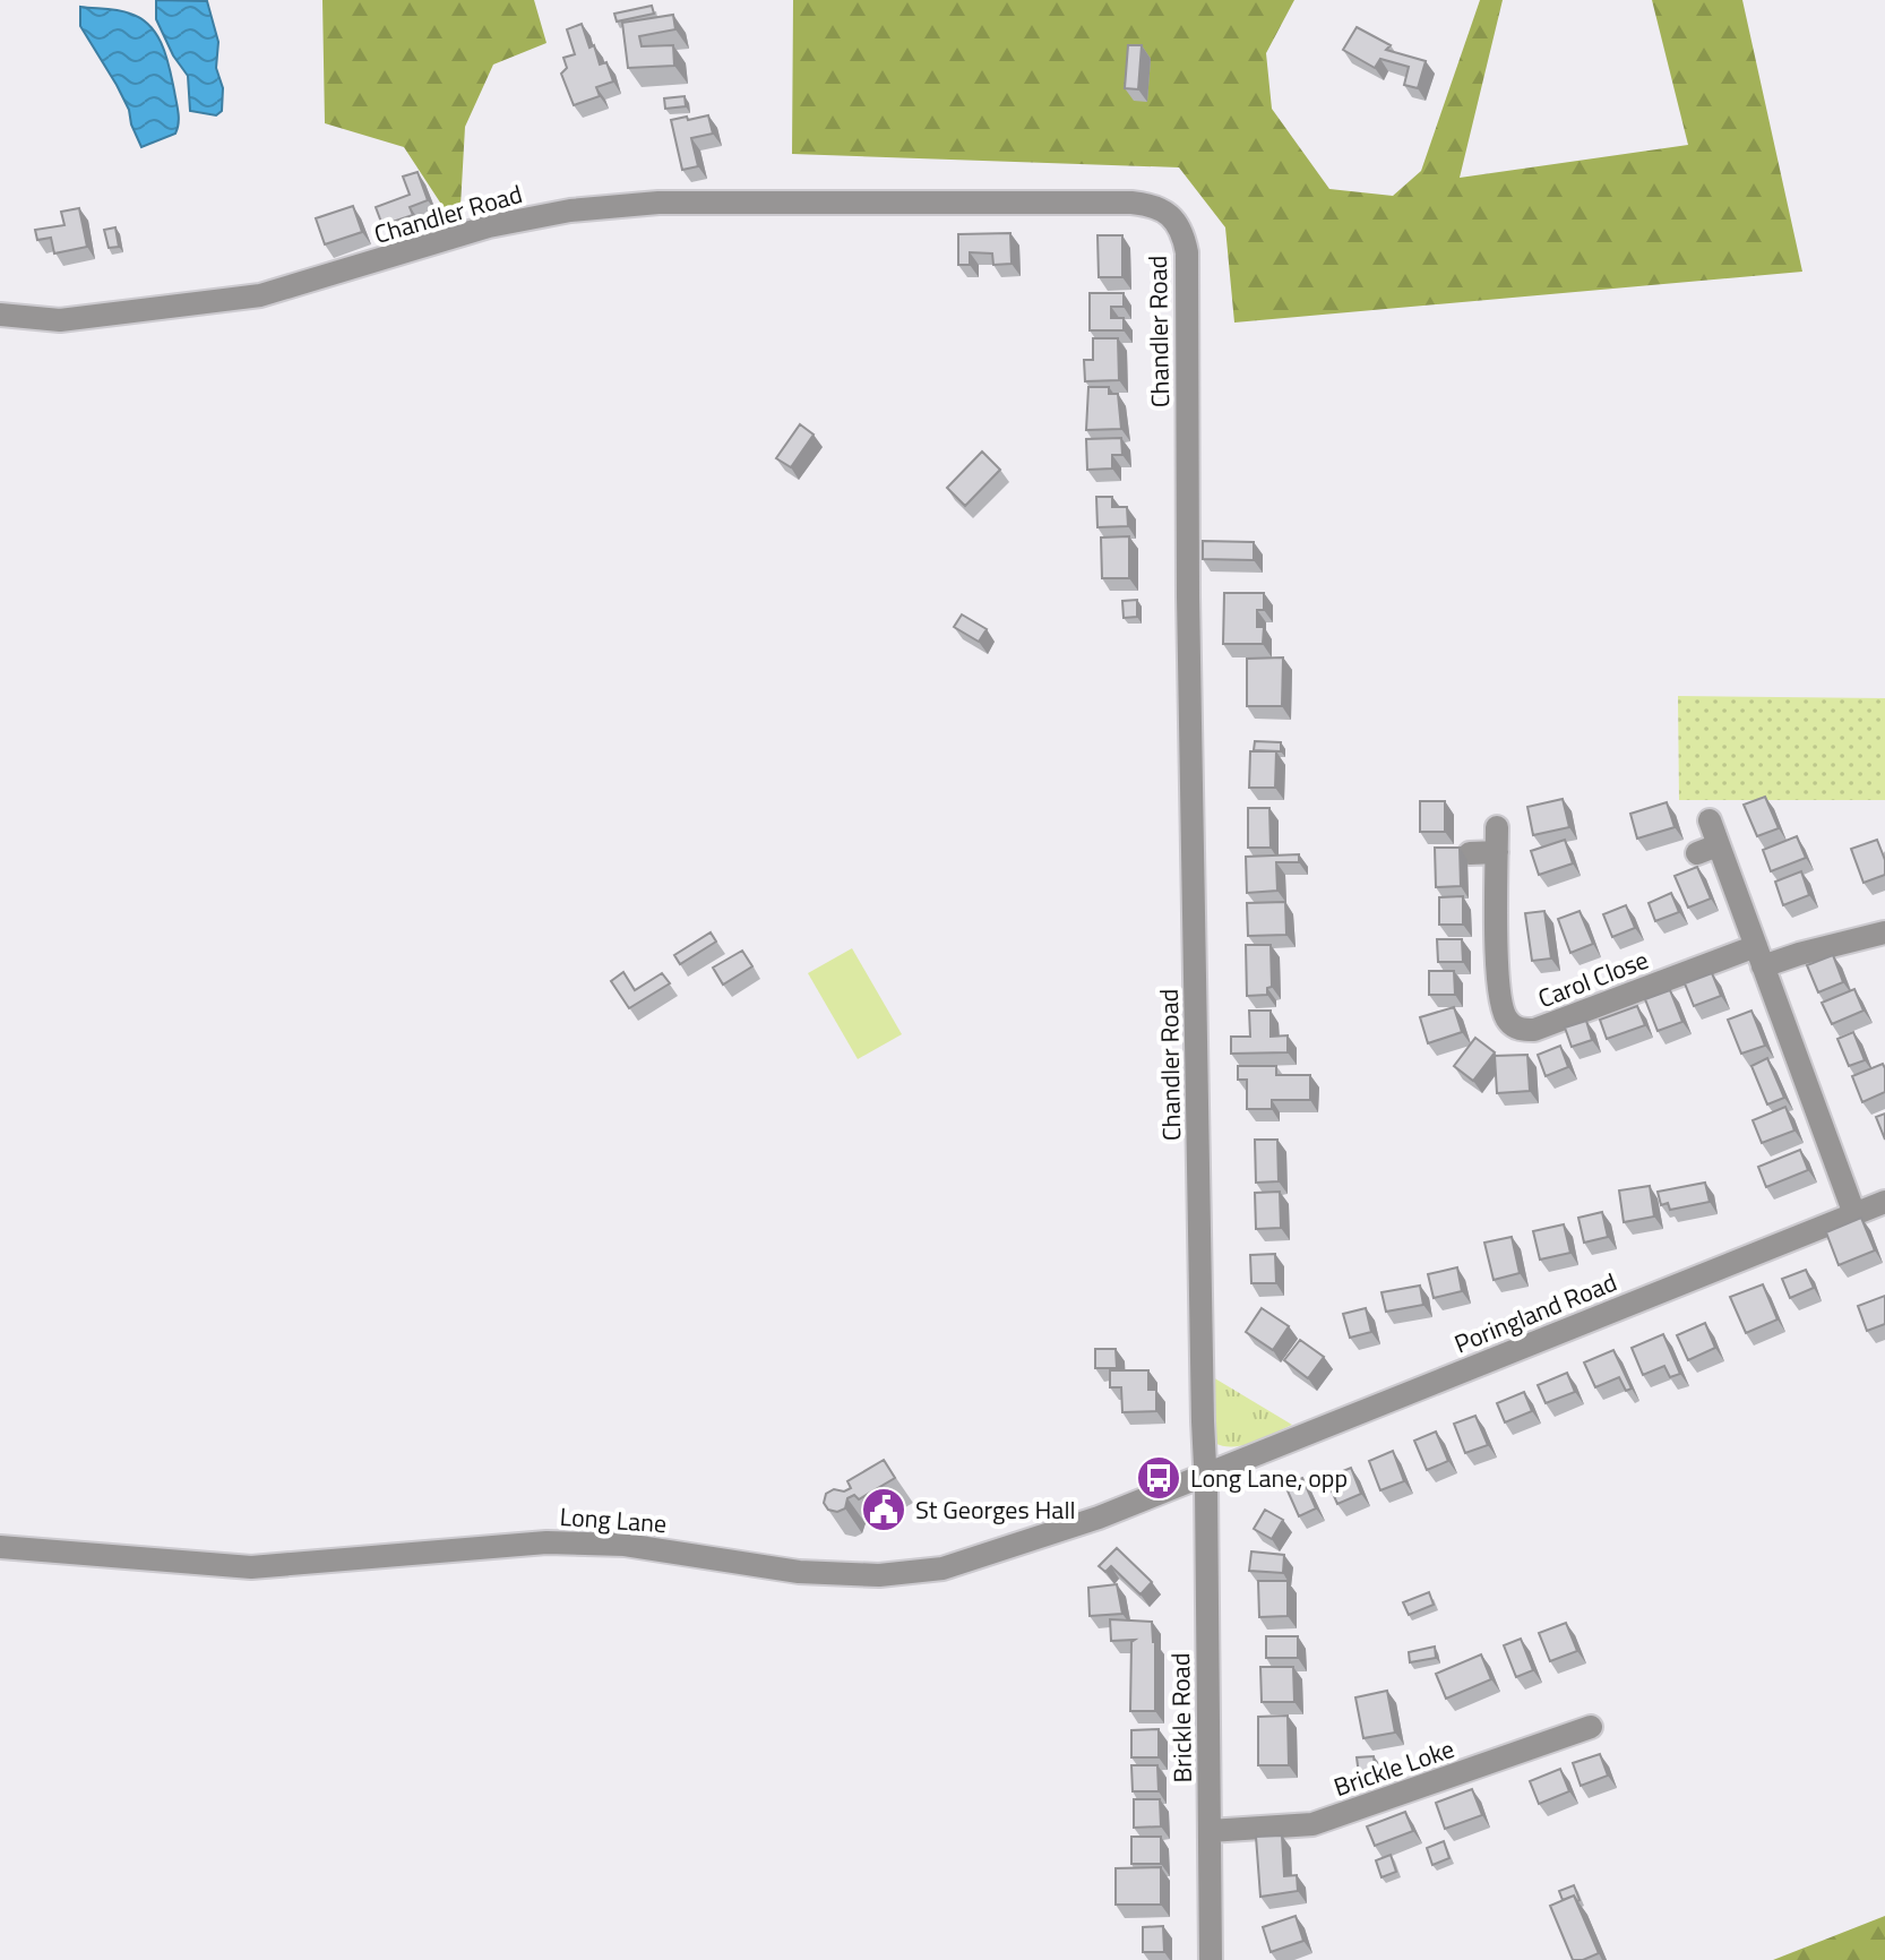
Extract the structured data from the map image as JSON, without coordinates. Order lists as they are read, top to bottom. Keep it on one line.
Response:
{"streets":{"street":["Chandler Road","Carol Close","Poringland Road","Long Lane","Brickle Road","Brickle Loke"]},"crossings":[["Chandler Road","Poringland Road"],["Chandler Road","Long Lane"],["Chandler Road","Brickle Road"],["Poringland Road","Long Lane"],["Poringland Road","Brickle Road"],["Long Lane","Brickle Road"],["Brickle Road","Brickle Loke"]],"places":{"bus stop":["Long Lane, opp"],"public building":["St Georges Hall"]}}
